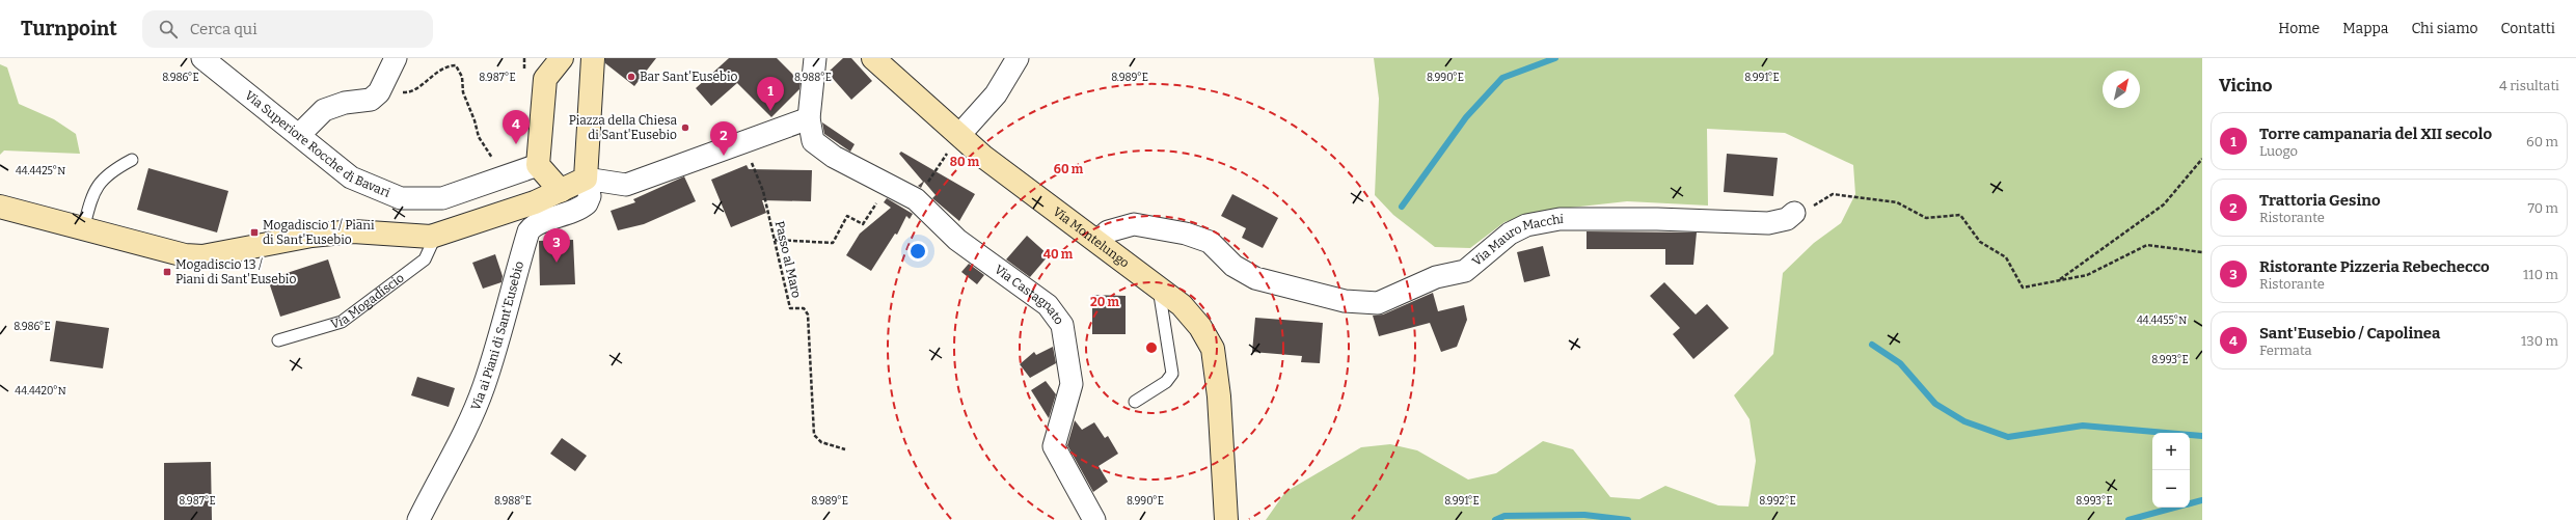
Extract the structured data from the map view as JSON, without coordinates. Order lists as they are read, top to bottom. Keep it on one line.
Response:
{"streets":{"street":["Via Superiore Rocche di Bavari","Via Montelungo","Via Mauro Macchi","Via Castagnato","Via ai Piani di Sant'Eusebio"],"lane":["Via Mogadiscio"],"path":["Passo al Maro"]},"crossings":[["Via Montelungo","Via Mauro Macchi"]],"places":{"other":["Bar Sant'Eusebio","Piazza della Chiesa di Sant'Eusebio"],"transit":["Mogadiscio 1 / Piani di Sant'Eusebio","Mogadiscio 13 / Piani di Sant'Eusebio"]},"north":"top right","page":{"header":"Turnpoint","search":"Cerca qui","nav":["Home","Mappa","Chi siamo","Contatti"],"heading":["Vicino","4 risultati"],"pins":["1","4","2","3"],"list":[{"mark":"1","name":"Torre campanaria del XII secolo","note":"Luogo","value":"60 m"},{"mark":"2","name":"Trattoria Gesino","note":"Ristorante","value":"70 m"},{"mark":"3","name":"Ristorante Pizzeria Rebechecco","note":"Ristorante","value":"110 m"},{"mark":"4","name":"Sant'Eusebio / Capolinea","note":"Fermata","value":"130 m"}],"map_buttons":["+","−"]},"coordinates":["8.986°E","8.987°E","8.988°E","8.989°E","8.991°E","8.990°E","44.4425°N","44.4455°N","8.993°E","44.4420°N","8.992°E"],"rings":["80 m","60 m","40 m","20 m"]}
